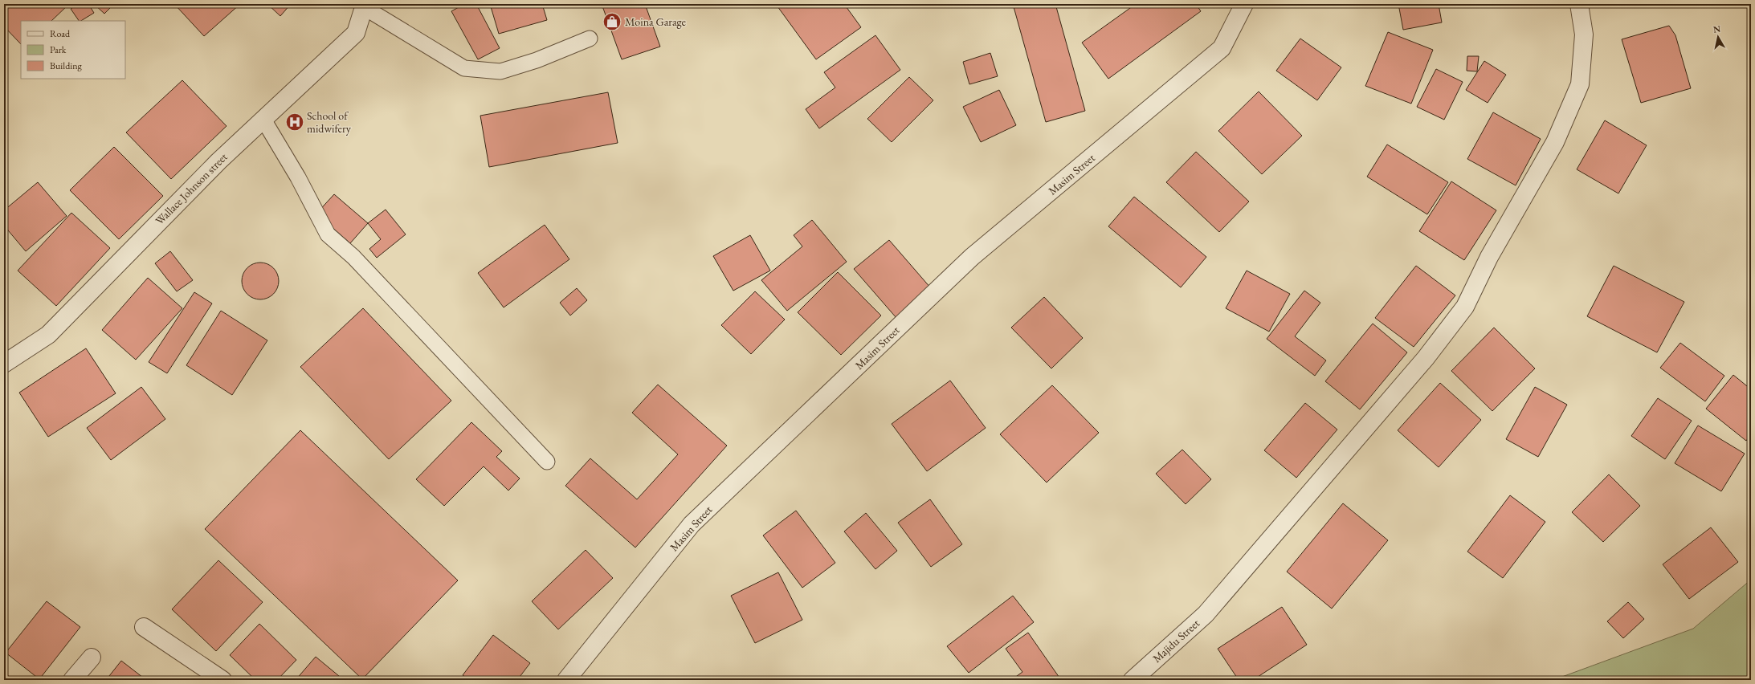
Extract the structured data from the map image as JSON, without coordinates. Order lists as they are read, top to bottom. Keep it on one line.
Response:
{"streets":{"street":["Masim Street","Wallace Johnson street","Majidu Street"]},"places":{"shop":["Moina Garage"],"hospital":["School of midwifery"]},"legend":["Road","Park","Building"],"north":"top"}
